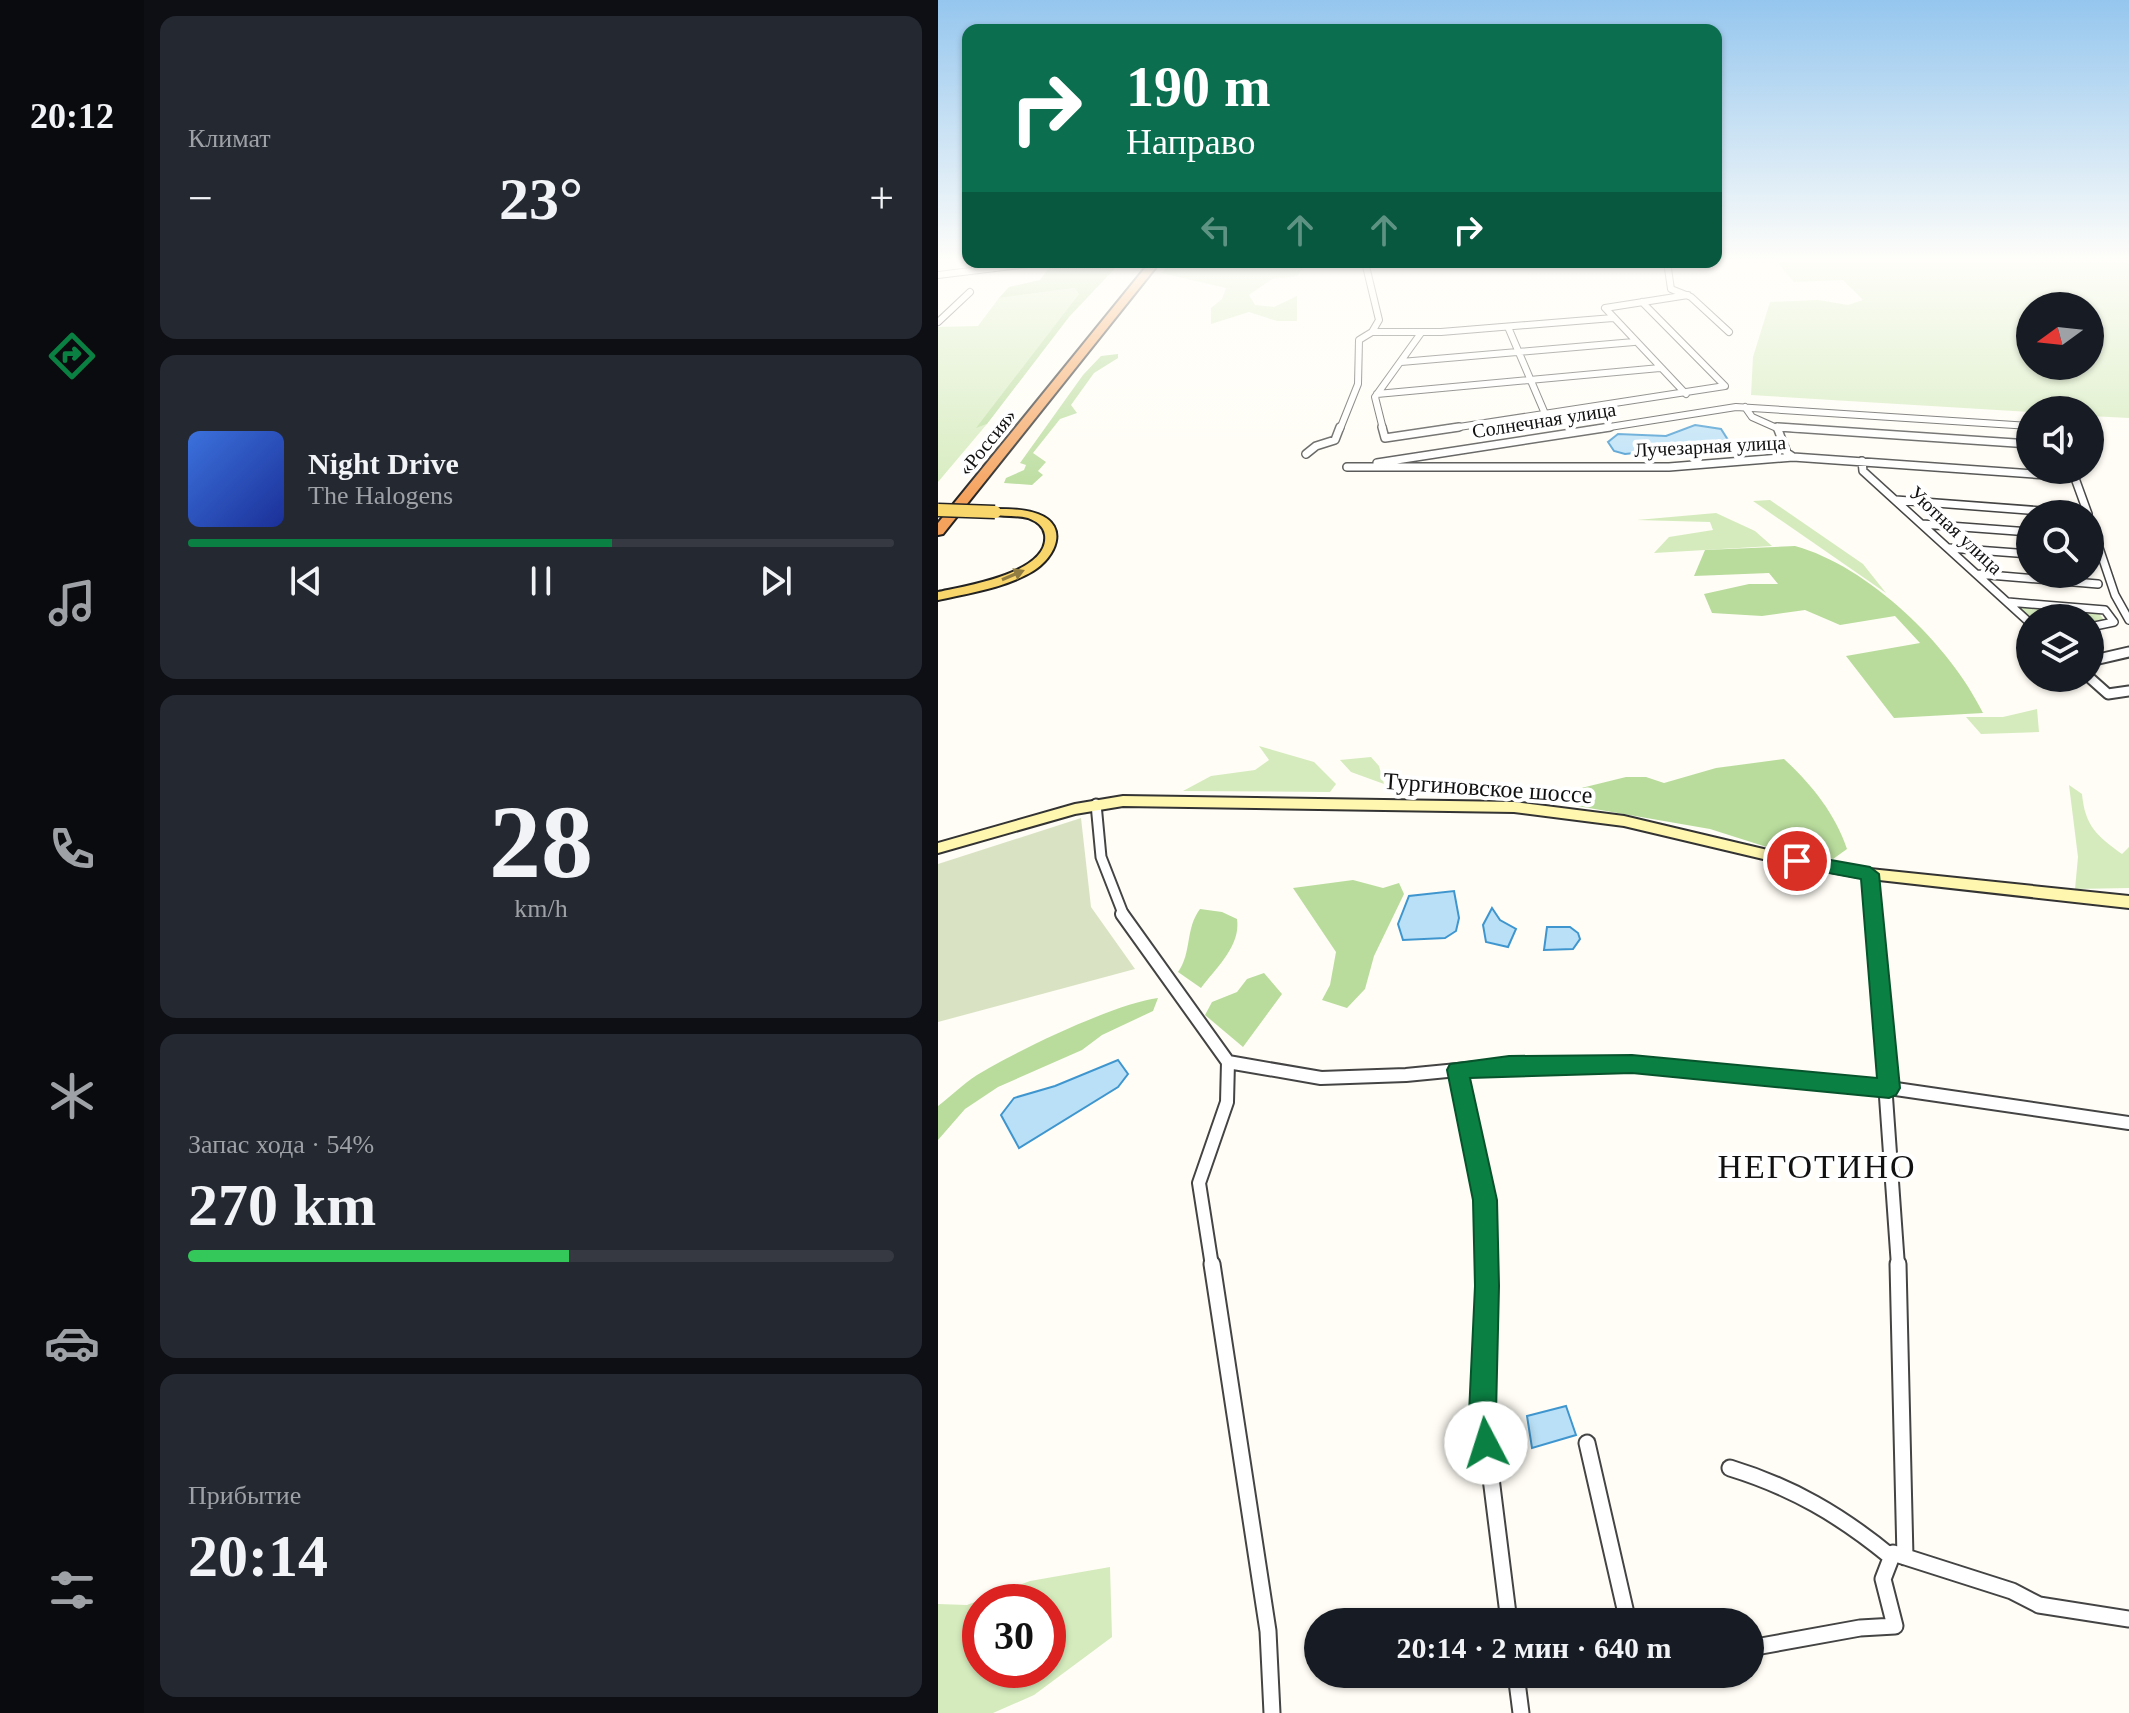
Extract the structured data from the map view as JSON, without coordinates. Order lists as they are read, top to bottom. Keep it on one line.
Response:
{"streets":{"highway":["«Россия»"],"main road":["Тургиновское шоссе"],"street":["Солнечная улица","Лучезарная улица","Уютная улица"]},"crossings":[["Солнечная улица","Лучезарная улица"],["Лучезарная улица","Уютная улица"]],"districts":["НЕГОТИНО"],"north":"left","page":{"tabs":"20:12","tile":["Климат",["28","km/h"],["Запас хода · 54%","270 km"],["Прибытие","20:14"]],"turn":["190 m","Направо"],"heat":["−","23°","+"],"song":["Night Drive","The Halogens"],"limit":"30","trip":"20:14 · 2 мин · 640 m"}}
